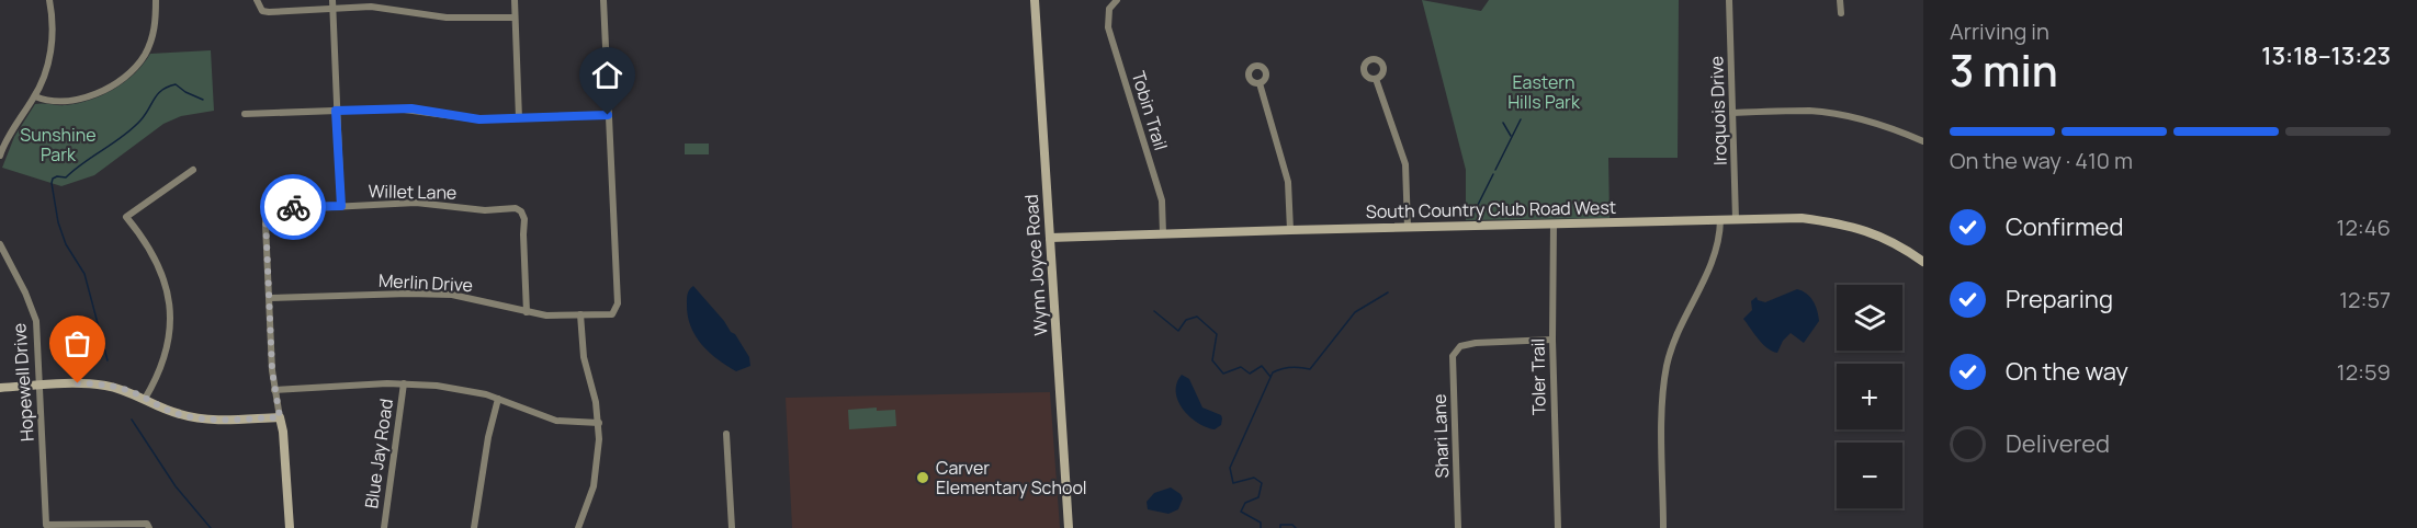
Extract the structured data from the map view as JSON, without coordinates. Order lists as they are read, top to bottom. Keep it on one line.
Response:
{"streets":{"street":["Tobin Trail","Iroquois Drive","Willet Lane","South Country Club Road West","Wynn Joyce Road","Merlin Drive","Toler Trail","Hopewell Drive","Shari Lane","Blue Jay Road"]},"crossings":[["Tobin Trail","South Country Club Road West"],["Iroquois Drive","South Country Club Road West"],["Willet Lane","Merlin Drive"],["South Country Club Road West","Wynn Joyce Road"],["South Country Club Road West","Toler Trail"],["Toler Trail","Shari Lane"]],"parks":["Eastern Hills Park","Sunshine Park"],"places":["Carver Elementary School"],"page":{"heading":["3 min","Arriving in","13:18–13:23"],"bar":"On the way · 410 m","list":[["Confirmed","12:46"],["Preparing","12:57"],["On the way","12:59"],"Delivered"],"map_buttons":["+","−"]}}
